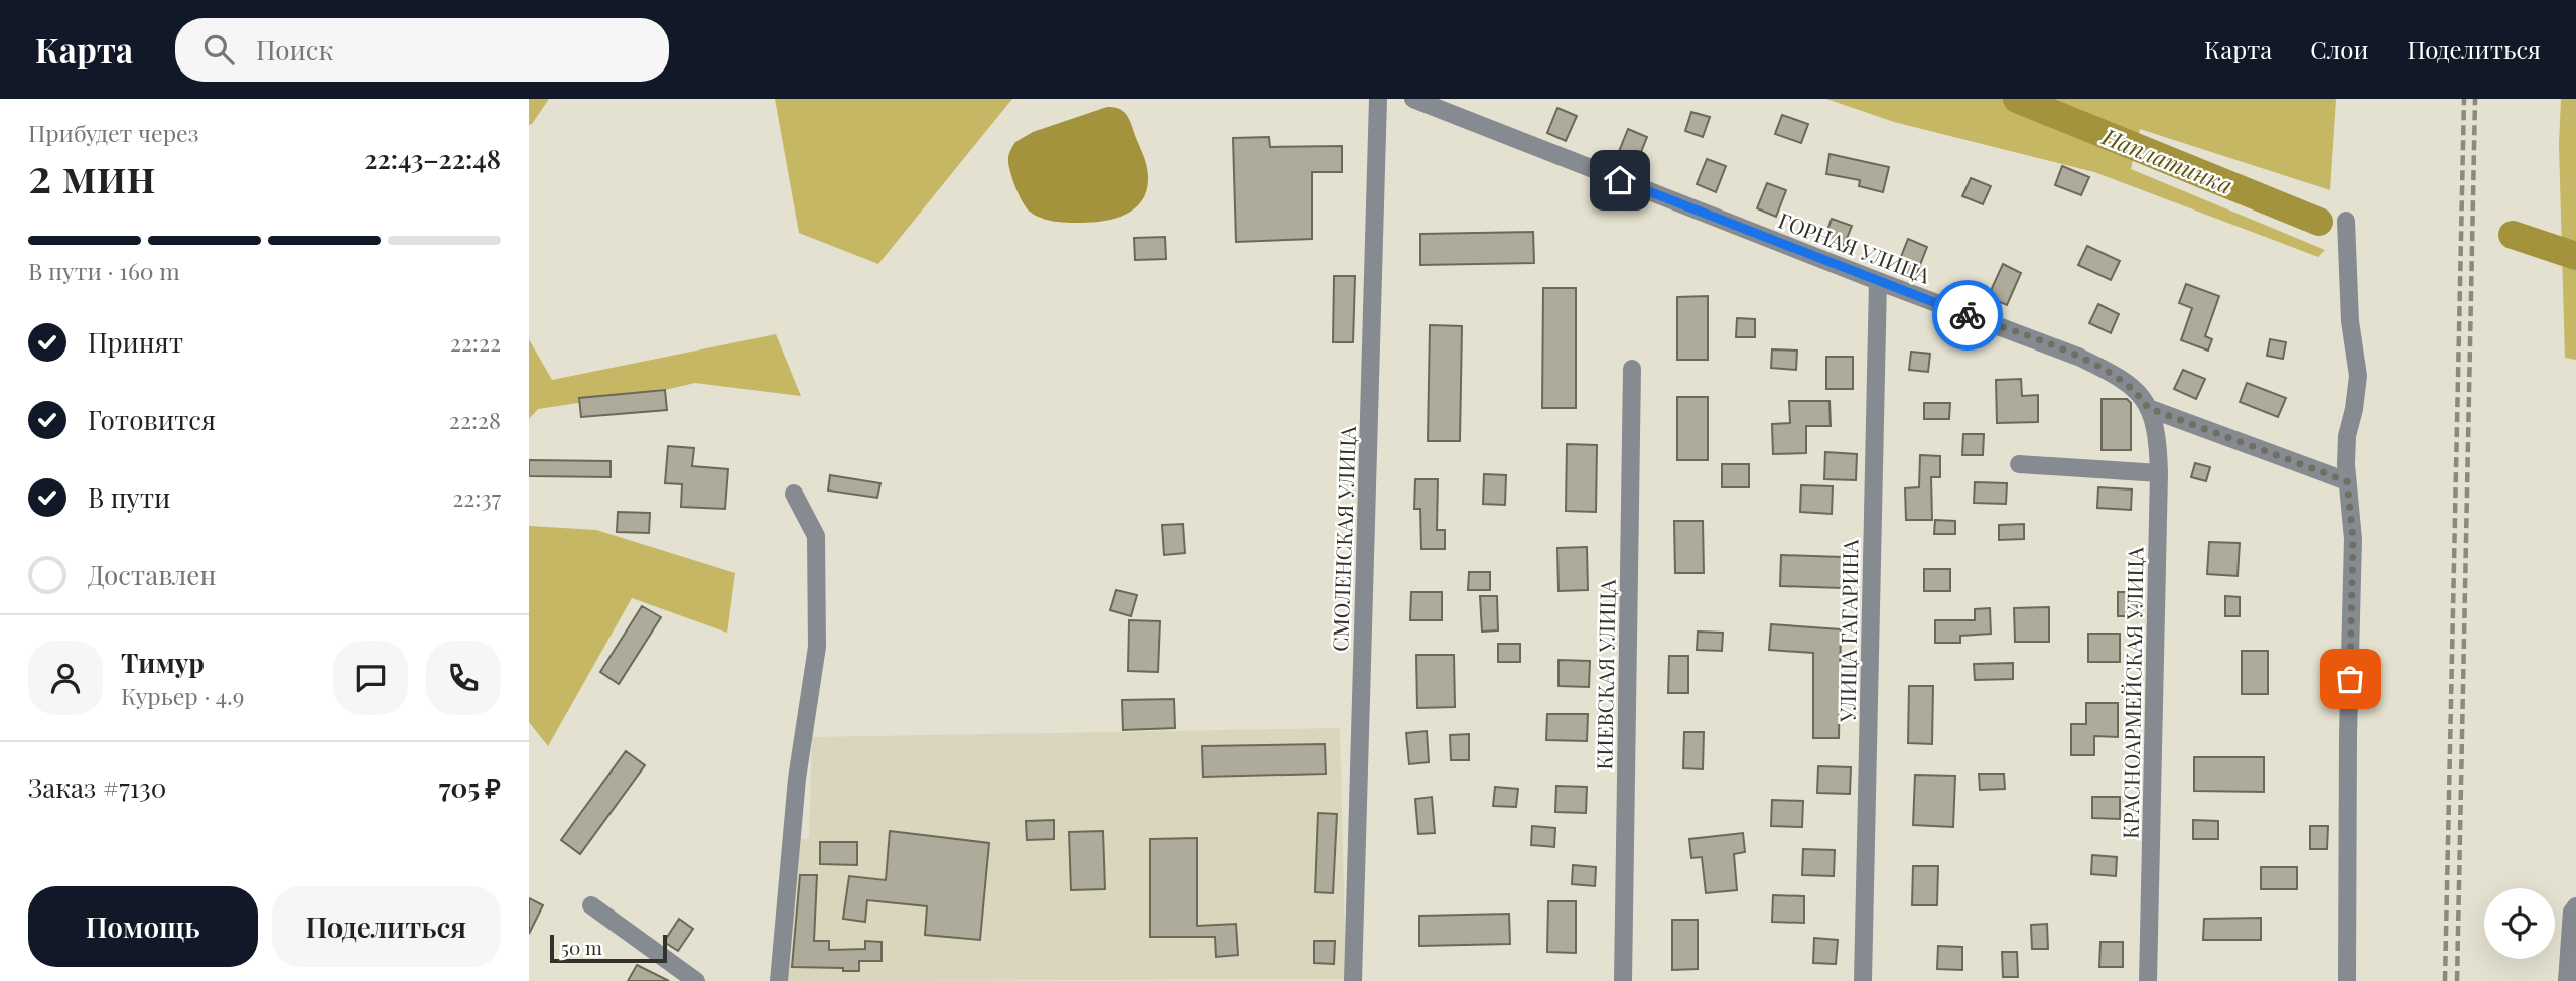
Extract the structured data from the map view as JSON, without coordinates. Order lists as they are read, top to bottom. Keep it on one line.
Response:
{"streets":{"street":["ГОРНАЯ УЛИЦА","СМОЛЕНСКАЯ УЛИЦА","УЛИЦА ГАГАРИНА","КИЕВСКАЯ УЛИЦА","КРАСНОАРМЕЙСКАЯ УЛИЦА"]},"crossings":[["ГОРНАЯ УЛИЦА","УЛИЦА ГАГАРИНА"],["ГОРНАЯ УЛИЦА","КРАСНОАРМЕЙСКАЯ УЛИЦА"]],"water":["Наплатинка"],"scale_bar":"50 m","page":{"header":"Карта","search":"Поиск","nav":["Карта","Слои","Поделиться"],"heading":["2 мин","Прибудет через","22:43–22:48"],"panel":["Тимур","Курьер · 4.9","Заказ #7130","705 ₽"],"bar":"В пути · 160 m","list":[["Принят","22:22"],["Готовится","22:28"],["В пути","22:37"],"Доставлен"],"buttons":["Помощь","Поделиться"],"scale":"50 m"}}
